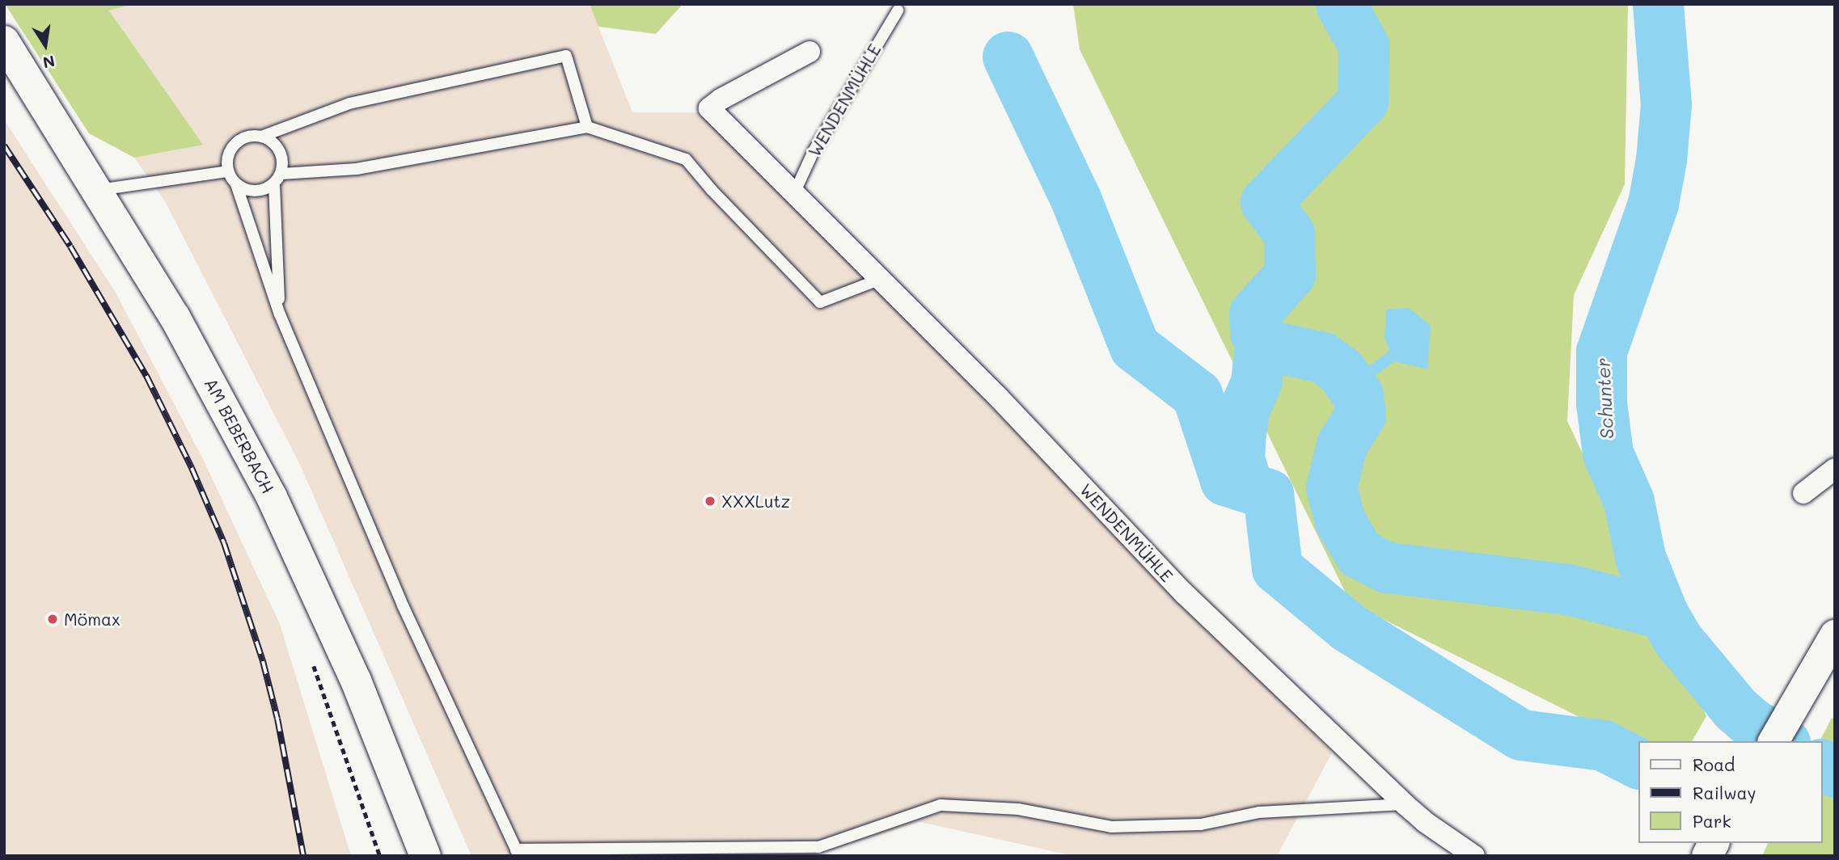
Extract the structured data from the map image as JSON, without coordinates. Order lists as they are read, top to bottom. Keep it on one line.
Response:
{"streets":{"main road":["AM BEBERBACH"],"street":["WENDENMÜHLE"]},"water":["Schunter"],"places":["XXXLutz","Mömax"],"legend":["Road","Railway","Park"],"north":"bottom"}
